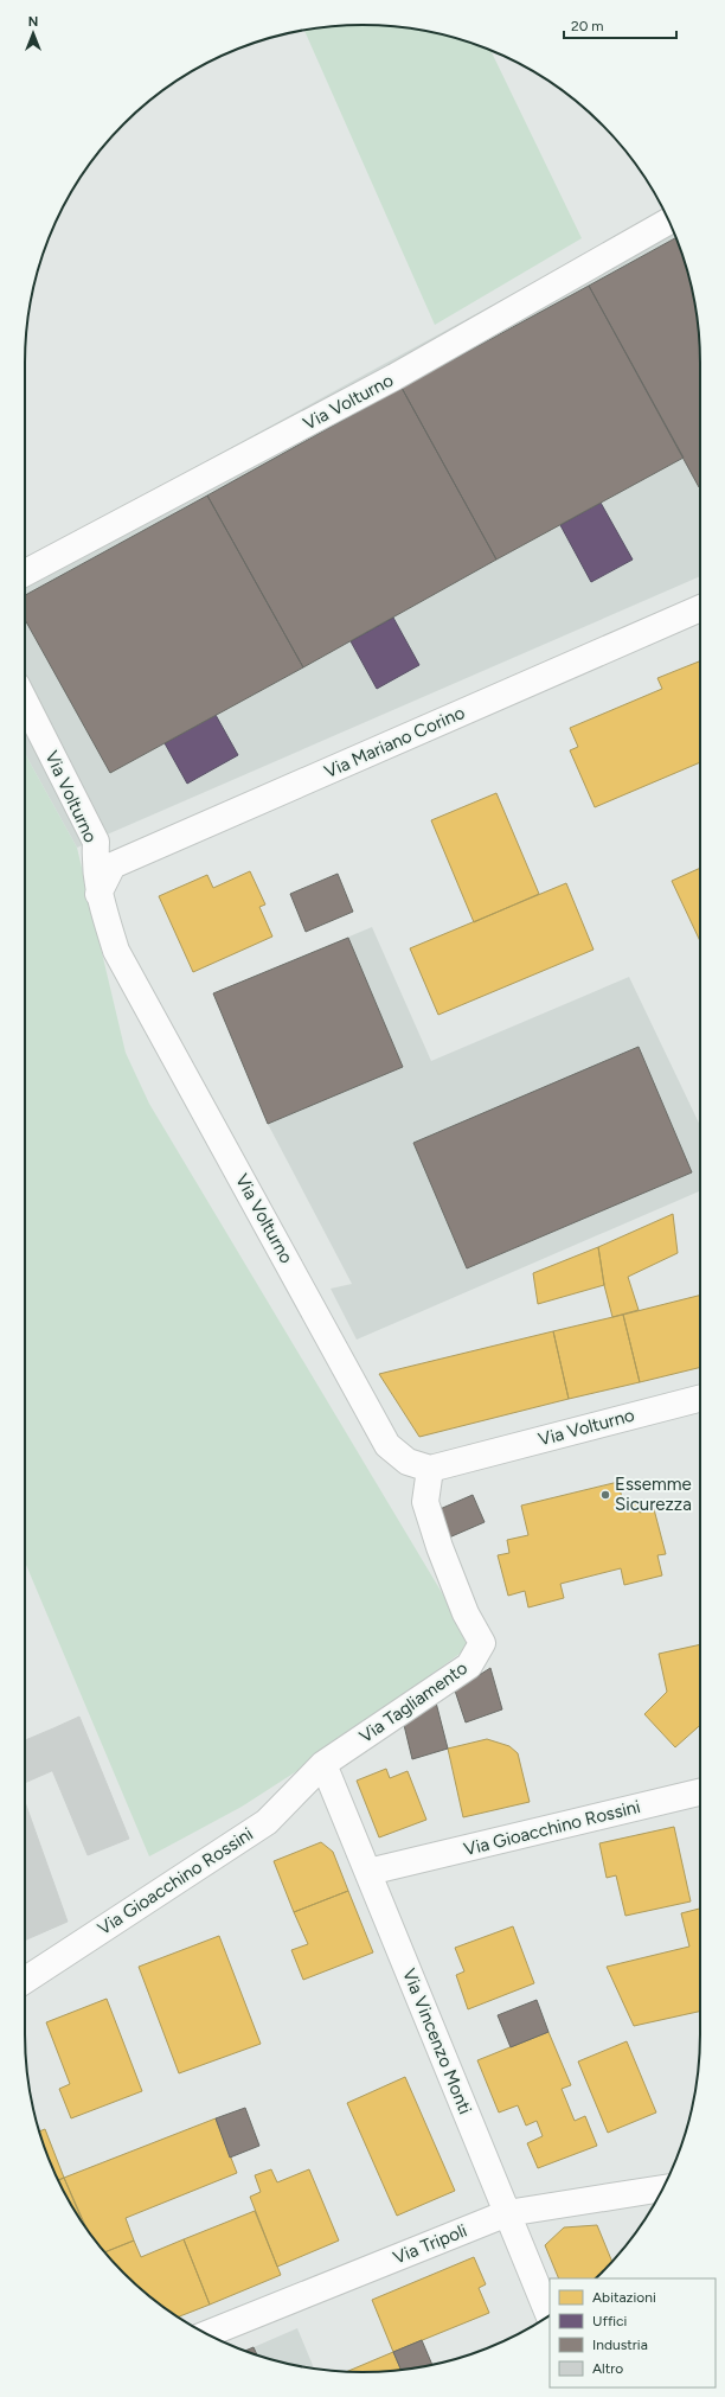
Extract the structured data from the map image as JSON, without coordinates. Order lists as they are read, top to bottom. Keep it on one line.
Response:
{"streets":{"street":["Via Volturno","Via Mariano Corino","Via Tagliamento","Via Gioacchino Rossini","Via Vincenzo Monti","Via Tripoli"]},"crossings":[["Via Volturno","Via Mariano Corino"],["Via Volturno","Via Tagliamento"],["Via Tagliamento","Via Gioacchino Rossini"],["Via Tagliamento","Via Vincenzo Monti"],["Via Gioacchino Rossini","Via Vincenzo Monti"],["Via Vincenzo Monti","Via Tripoli"]],"places":["Essemme Sicurezza"],"legend":["Abitazioni","Uffici","Industria","Altro"],"scale_bar":"20 m","north":"top"}
